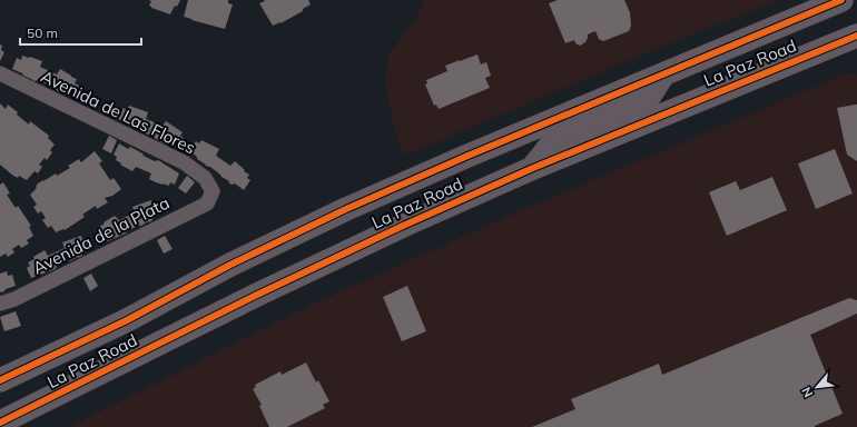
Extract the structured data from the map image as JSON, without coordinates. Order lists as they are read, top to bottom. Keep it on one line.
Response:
{"streets":{"main road":["La Paz Road"],"street":["Avenida de Las Flores","Avenida de la Plata"]},"crossings":[["Avenida de Las Flores","Avenida de la Plata"]],"scale_bar":"50 m","north":"bottom left"}
